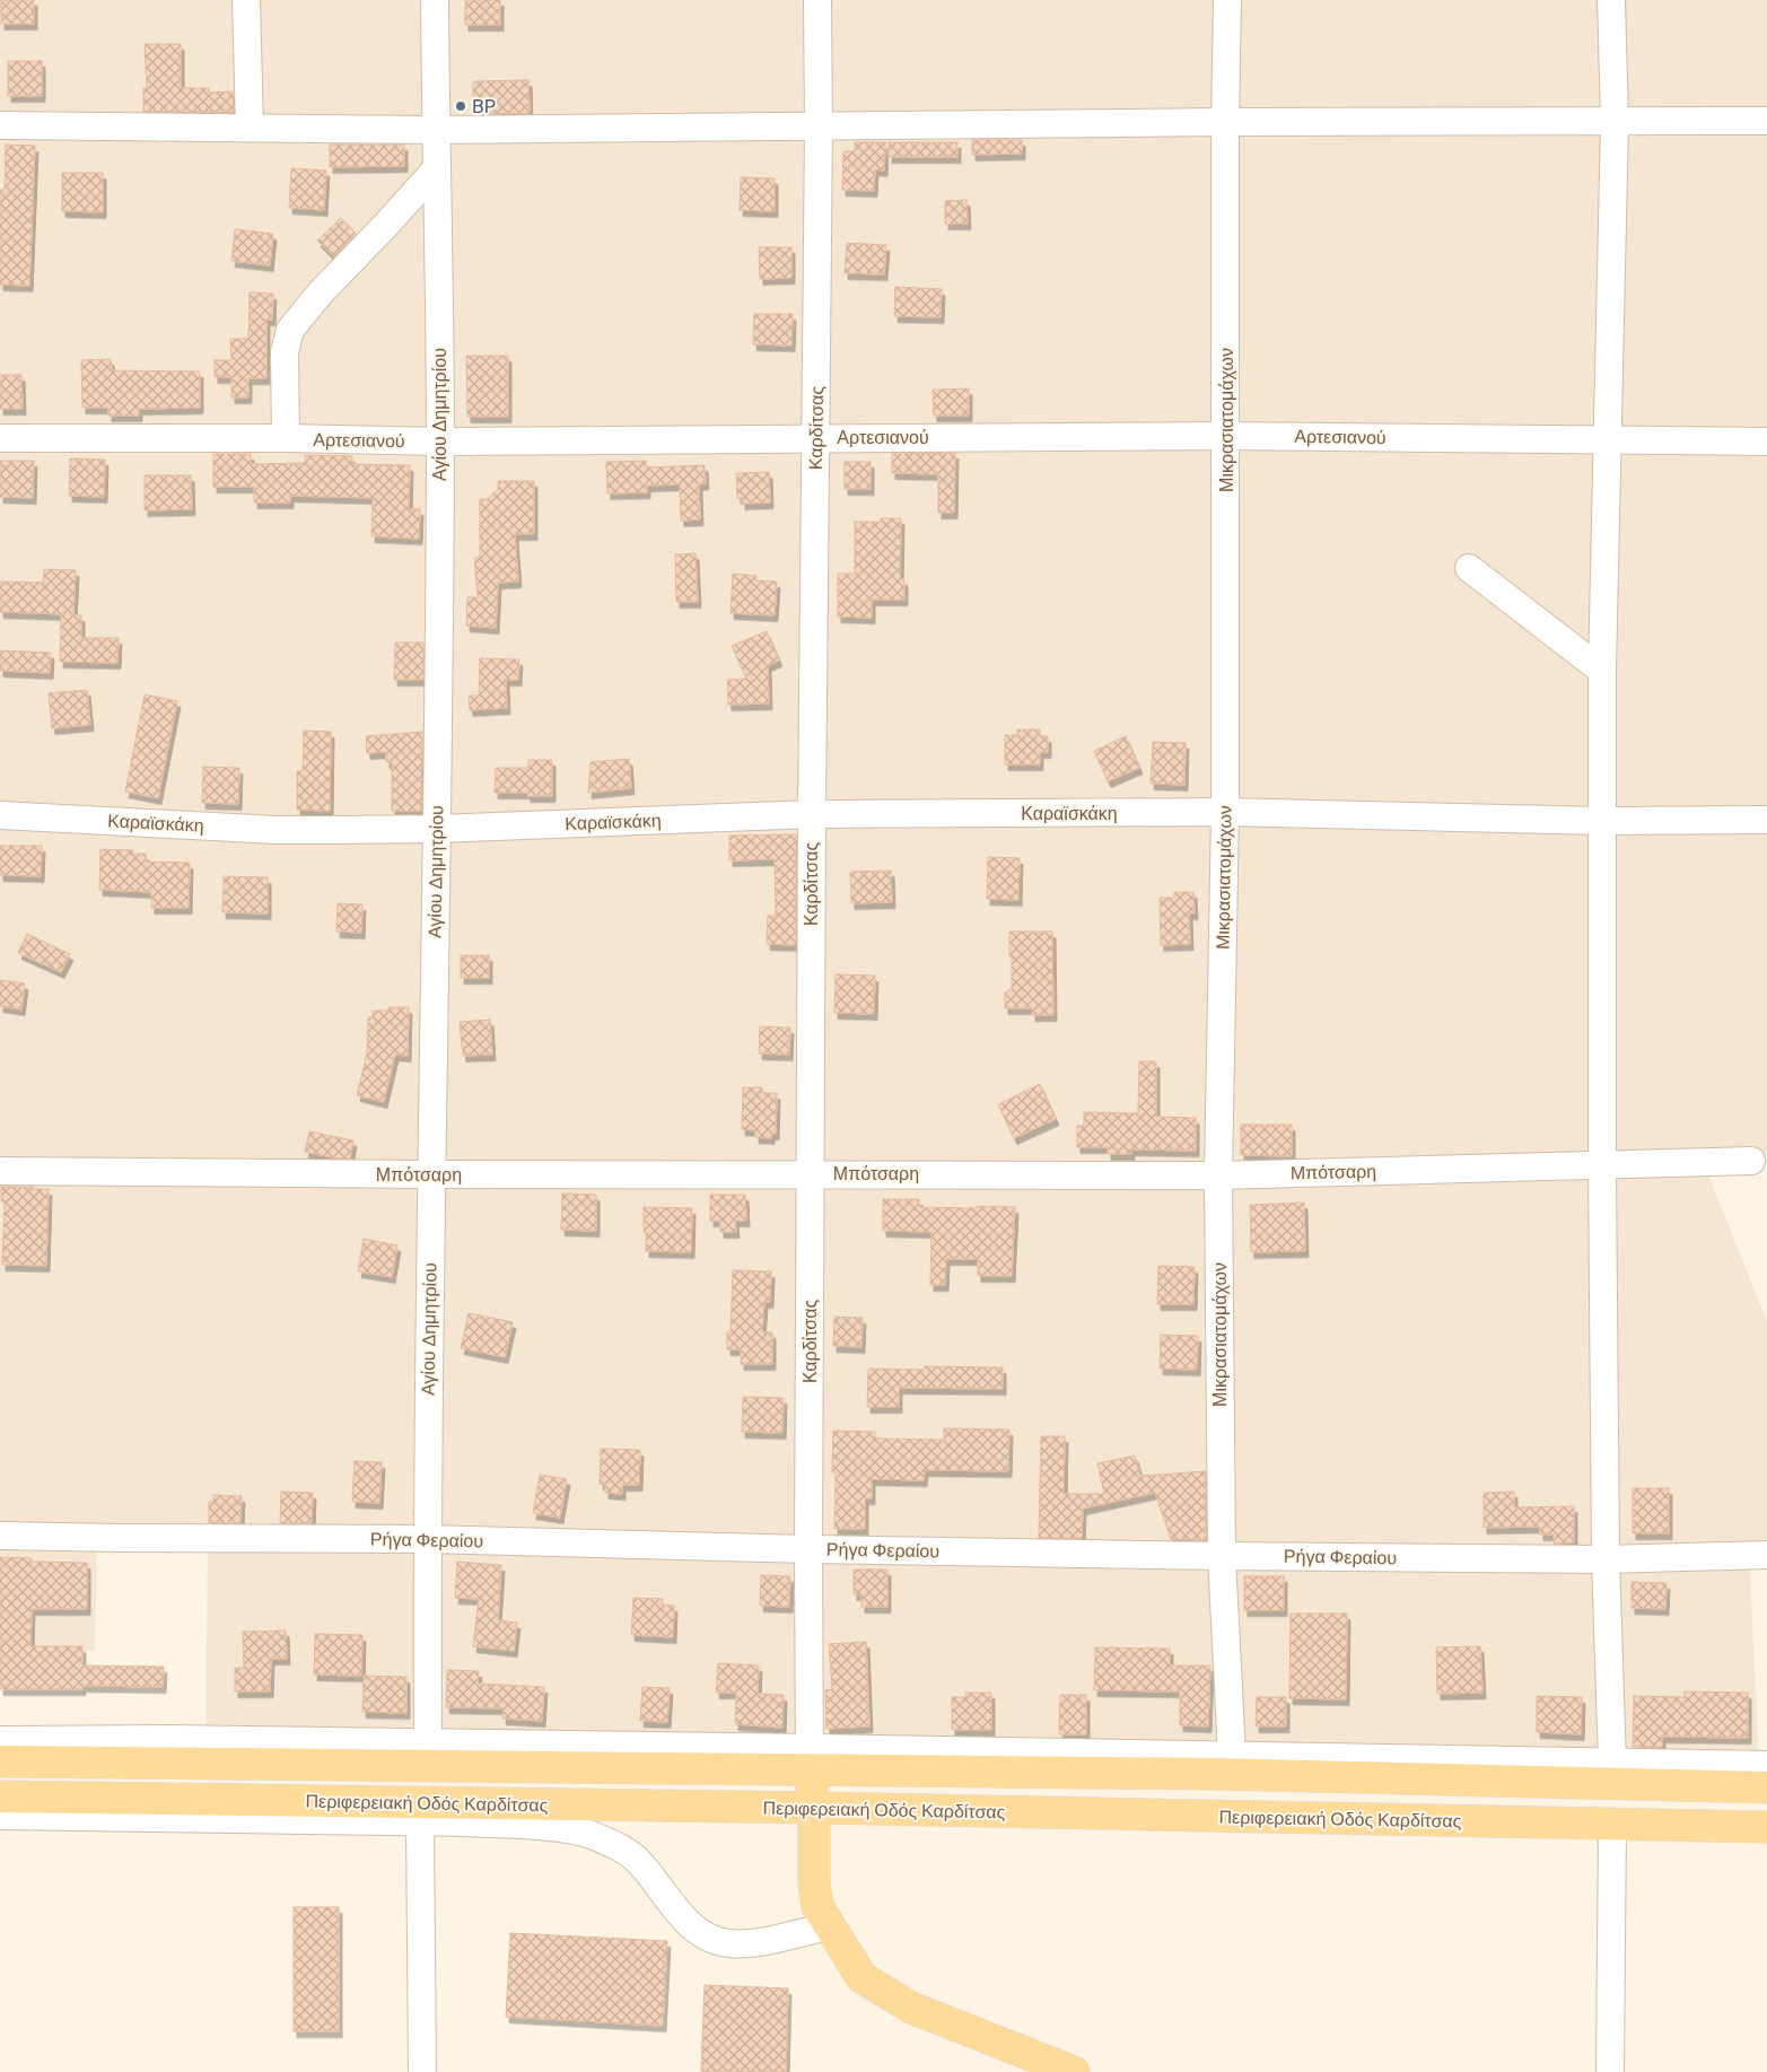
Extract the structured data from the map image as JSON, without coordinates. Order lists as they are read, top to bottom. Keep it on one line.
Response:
{"streets":{"main road":["Περιφερειακή Οδός Καρδίτσας"],"street":["Αγίου Δημητρίου","Μικρασιατομάχων","Καρδίτσας","Αρτεσιανού","Καραϊσκάκη","Μπότσαρη","Ρήγα Φεραίου"]},"crossings":[["Αγίου Δημητρίου","Αρτεσιανού"],["Αγίου Δημητρίου","Καραϊσκάκη"],["Αγίου Δημητρίου","Μπότσαρη"],["Αγίου Δημητρίου","Ρήγα Φεραίου"],["Μικρασιατομάχων","Αρτεσιανού"],["Μικρασιατομάχων","Καραϊσκάκη"],["Μικρασιατομάχων","Μπότσαρη"],["Μικρασιατομάχων","Ρήγα Φεραίου"],["Καρδίτσας","Αρτεσιανού"],["Καρδίτσας","Καραϊσκάκη"],["Καρδίτσας","Μπότσαρη"],["Καρδίτσας","Ρήγα Φεραίου"],["Καρδίτσας","Περιφερειακή Οδός Καρδίτσας"]],"places":["BP"]}
